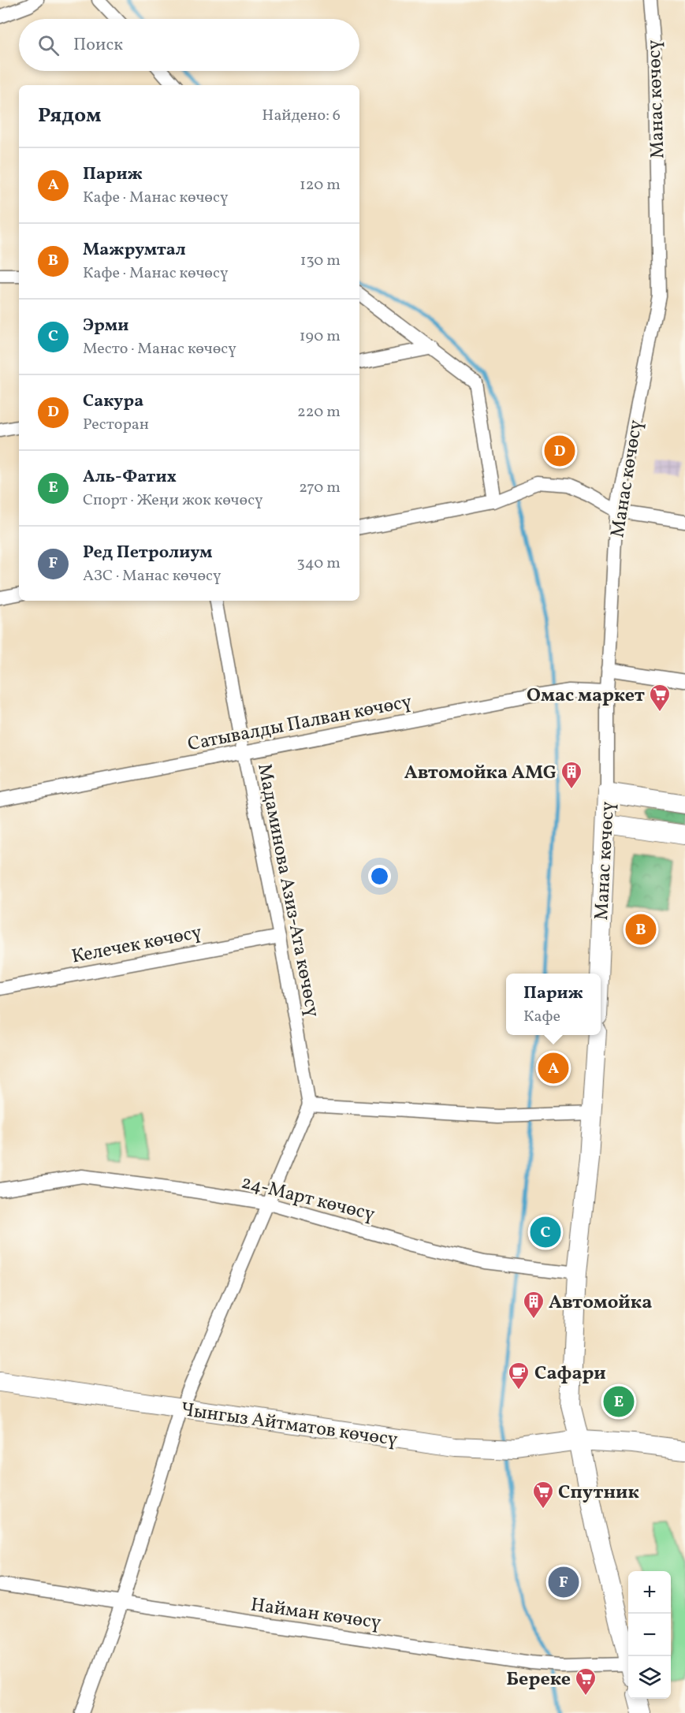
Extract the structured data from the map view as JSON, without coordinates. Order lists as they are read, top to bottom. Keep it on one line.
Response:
{"streets":{"main road":["Манас көчөсү","Чынгыз Айтматов көчөсү"],"street":["Сатывалды Палван көчөсү","Мадаминова Азиз-Ата көчөсү","Келечек көчөсү","24-Март көчөсү","Найман көчөсү"]},"crossings":[["Манас көчөсү","Сатывалды Палван көчөсү"],["Сатывалды Палван көчөсү","Мадаминова Азиз-Ата көчөсү"],["Мадаминова Азиз-Ата көчөсү","Келечек көчөсү"]],"places":{"supermarket":["Омас маркет","Спутник","Береке"],"building":["Автомойка AMG","Автомойка"],"cafe":["Сафари"]},"page":{"search":"Поиск","heading":["Рядом","Найдено: 6"],"list":[{"mark":"A","name":"Париж","note":"Кафе · Манас көчөсү","value":"120 m"},{"mark":"B","name":"Мажрумтал","note":"Кафе · Манас көчөсү","value":"130 m"},{"mark":"C","name":"Эрми","note":"Место · Манас көчөсү","value":"190 m"},{"mark":"D","name":"Сакура","note":"Ресторан","value":"220 m"},{"mark":"E","name":"Аль-Фатих","note":"Спорт · Жеңи жок көчөсү","value":"270 m"},{"mark":"F","name":"Ред Петролиум","note":"АЗС · Манас көчөсү","value":"340 m"}],"pins":["D","B","A","C","E","F"],"popup":["Париж","Кафе"],"map_buttons":["+","−"]}}
